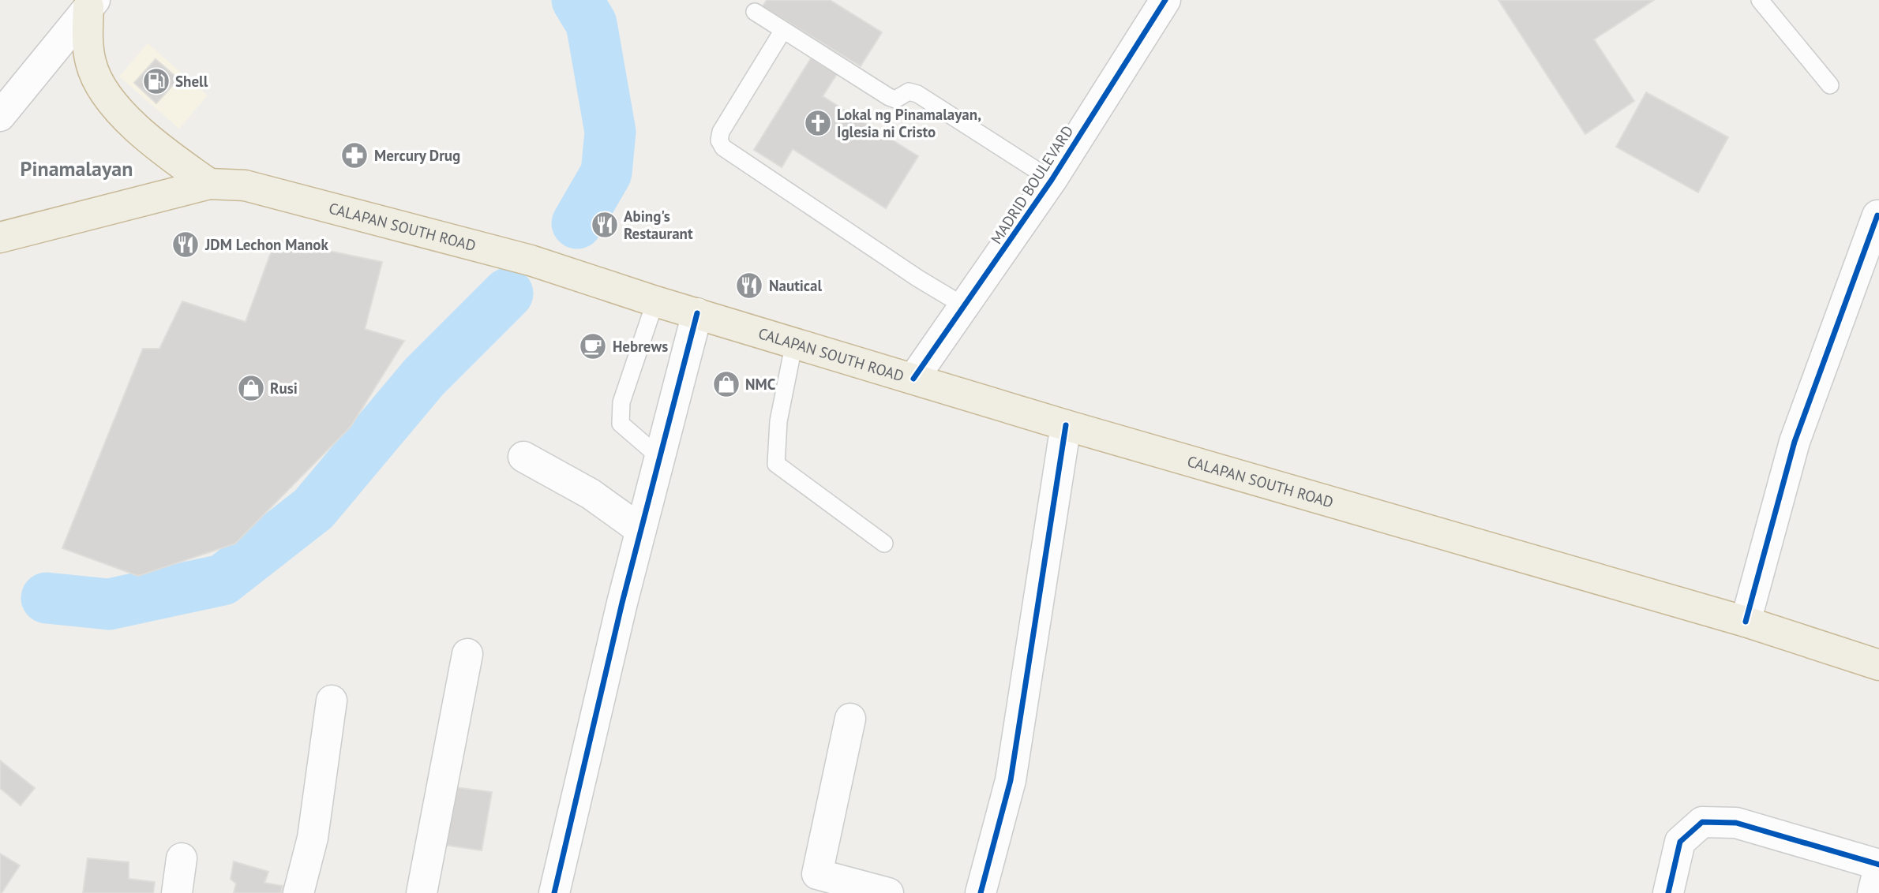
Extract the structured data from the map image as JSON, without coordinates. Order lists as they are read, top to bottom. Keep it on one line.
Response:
{"streets":{"highway":["CALAPAN SOUTH ROAD"],"street":["MADRID BOULEVARD"]},"crossings":[["MADRID BOULEVARD","CALAPAN SOUTH ROAD"]],"districts":["Pinamalayan"],"places":{"fuel station":["Shell"],"church":["Lokal ng Pinamalayan, Iglesia ni Cristo"],"pharmacy":["Mercury Drug"],"restaurant":["Abing's Restaurant","JDM Lechon Manok","Nautical"],"cafe":["Hebrews"],"shop":["NMC","Rusi"]}}
